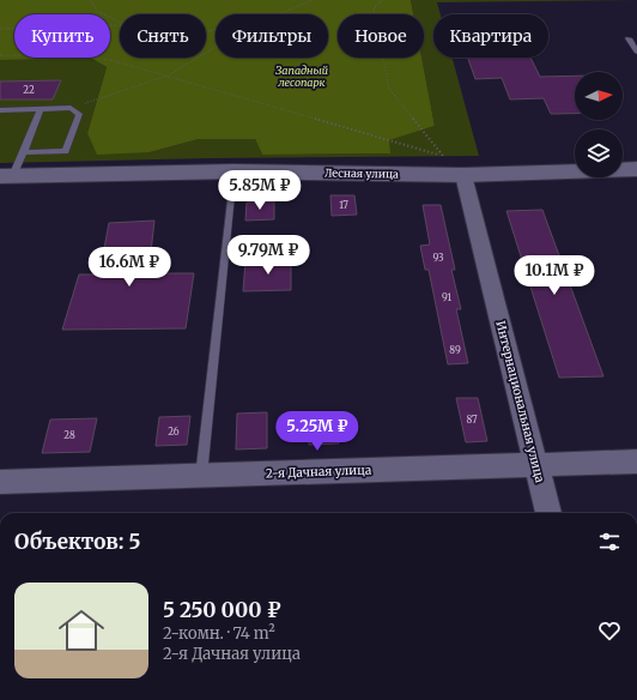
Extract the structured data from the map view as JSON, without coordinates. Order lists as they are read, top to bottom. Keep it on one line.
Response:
{"streets":{"street":["Лесная улица","Интернациональная улица","2-я Дачная улица"]},"crossings":[["Лесная улица","Интернациональная улица"],["Интернациональная улица","2-я Дачная улица"]],"parks":["Западный лесопарк"],"house_numbers":["22","17","93","91","89","87","26","28"],"north":"right","page":{"chip":["Купить","Снять","Фильтры","Новое","Квартира"],"price":["5.85M ₽","9.79M ₽","16.6M ₽","10.1M ₽","5.25M ₽"],"heading":"Объектов: 5","list":[{"name":"5 250 000 ₽","note":"2-комн. · 74 m² · 2-я Дачная улица"}]}}
